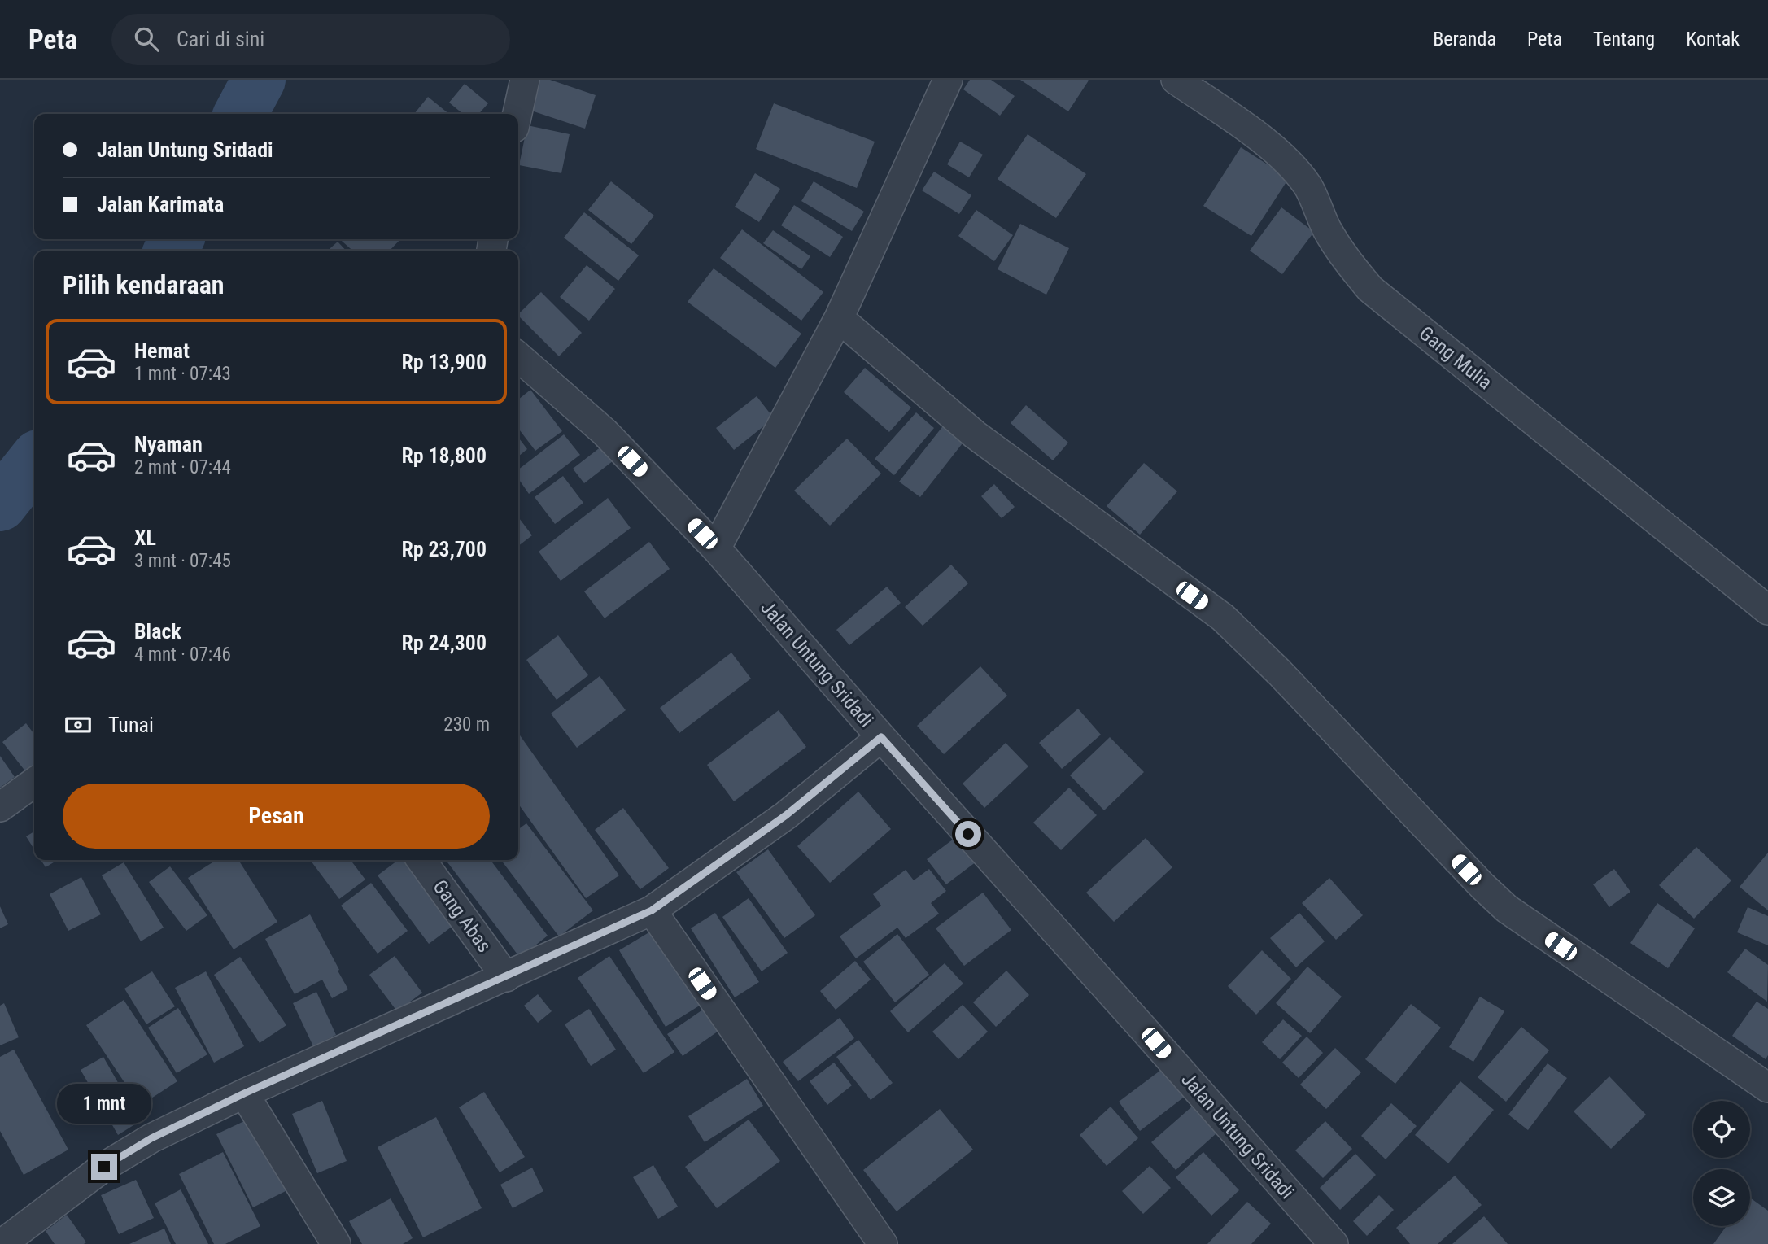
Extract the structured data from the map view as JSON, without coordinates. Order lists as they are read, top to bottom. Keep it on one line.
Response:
{"streets":{"street":["Gang Mulia","Jalan Untung Sridadi","Gang Abas"]},"page":{"header":"Peta","search":"Cari di sini","nav":["Beranda","Peta","Tentang","Kontak"],"banner":["Jalan Untung Sridadi","Jalan Karimata"],"heading":"Pilih kendaraan","list":[{"name":"Hemat","note":"1 mnt · 07:43","value":"Rp 13,900"},{"name":"Nyaman","note":"2 mnt · 07:44","value":"Rp 18,800"},{"name":"XL","note":"3 mnt · 07:45","value":"Rp 23,700"},{"name":"Black","note":"4 mnt · 07:46","value":"Rp 24,300"}],"pay":["Tunai","230 m"],"buttons":"Pesan","bubble":"1 mnt"}}
